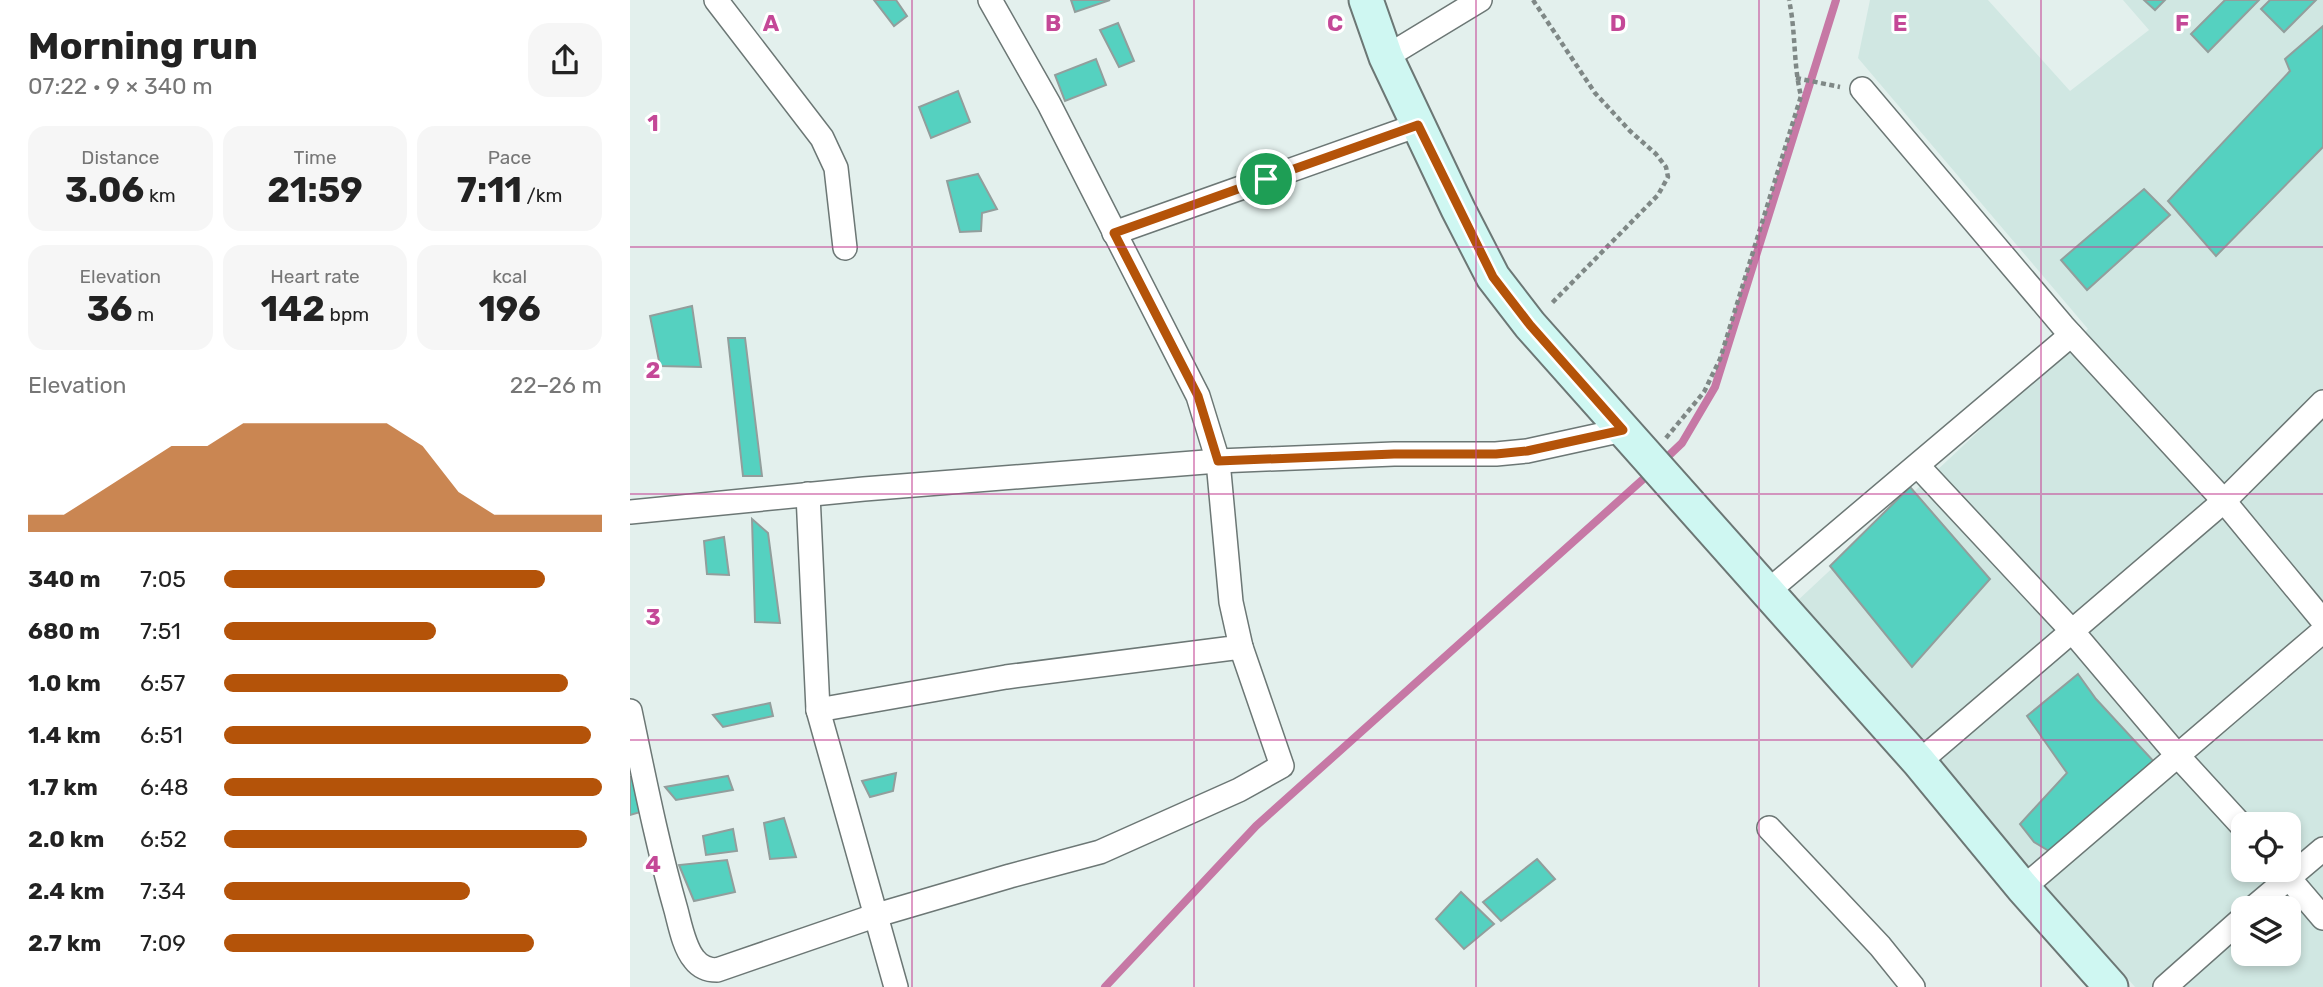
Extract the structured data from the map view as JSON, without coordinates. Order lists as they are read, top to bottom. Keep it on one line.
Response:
{"page":{"heading":["Morning run","07:22 · 9 × 340 m"],"stats":[["Distance","3.06 km"],["Time","21:59"],["Pace","7:11 /km"],["Elevation","36 m"],["Heart rate","142 bpm"],["kcal","196"]],"chart":["Elevation","22–26 m"],"list":[{"name":"340 m","note":"7:05"},{"name":"680 m","note":"7:51"},{"name":"1.0 km","note":"6:57"},{"name":"1.4 km","note":"6:51"},{"name":"1.7 km","note":"6:48"},{"name":"2.0 km","note":"6:52"},{"name":"2.4 km","note":"7:34"},{"name":"2.7 km","note":"7:09"}]},"grid":{"columns":["A","B","C","D","E","F"],"rows":["1","2","3","4"]}}
